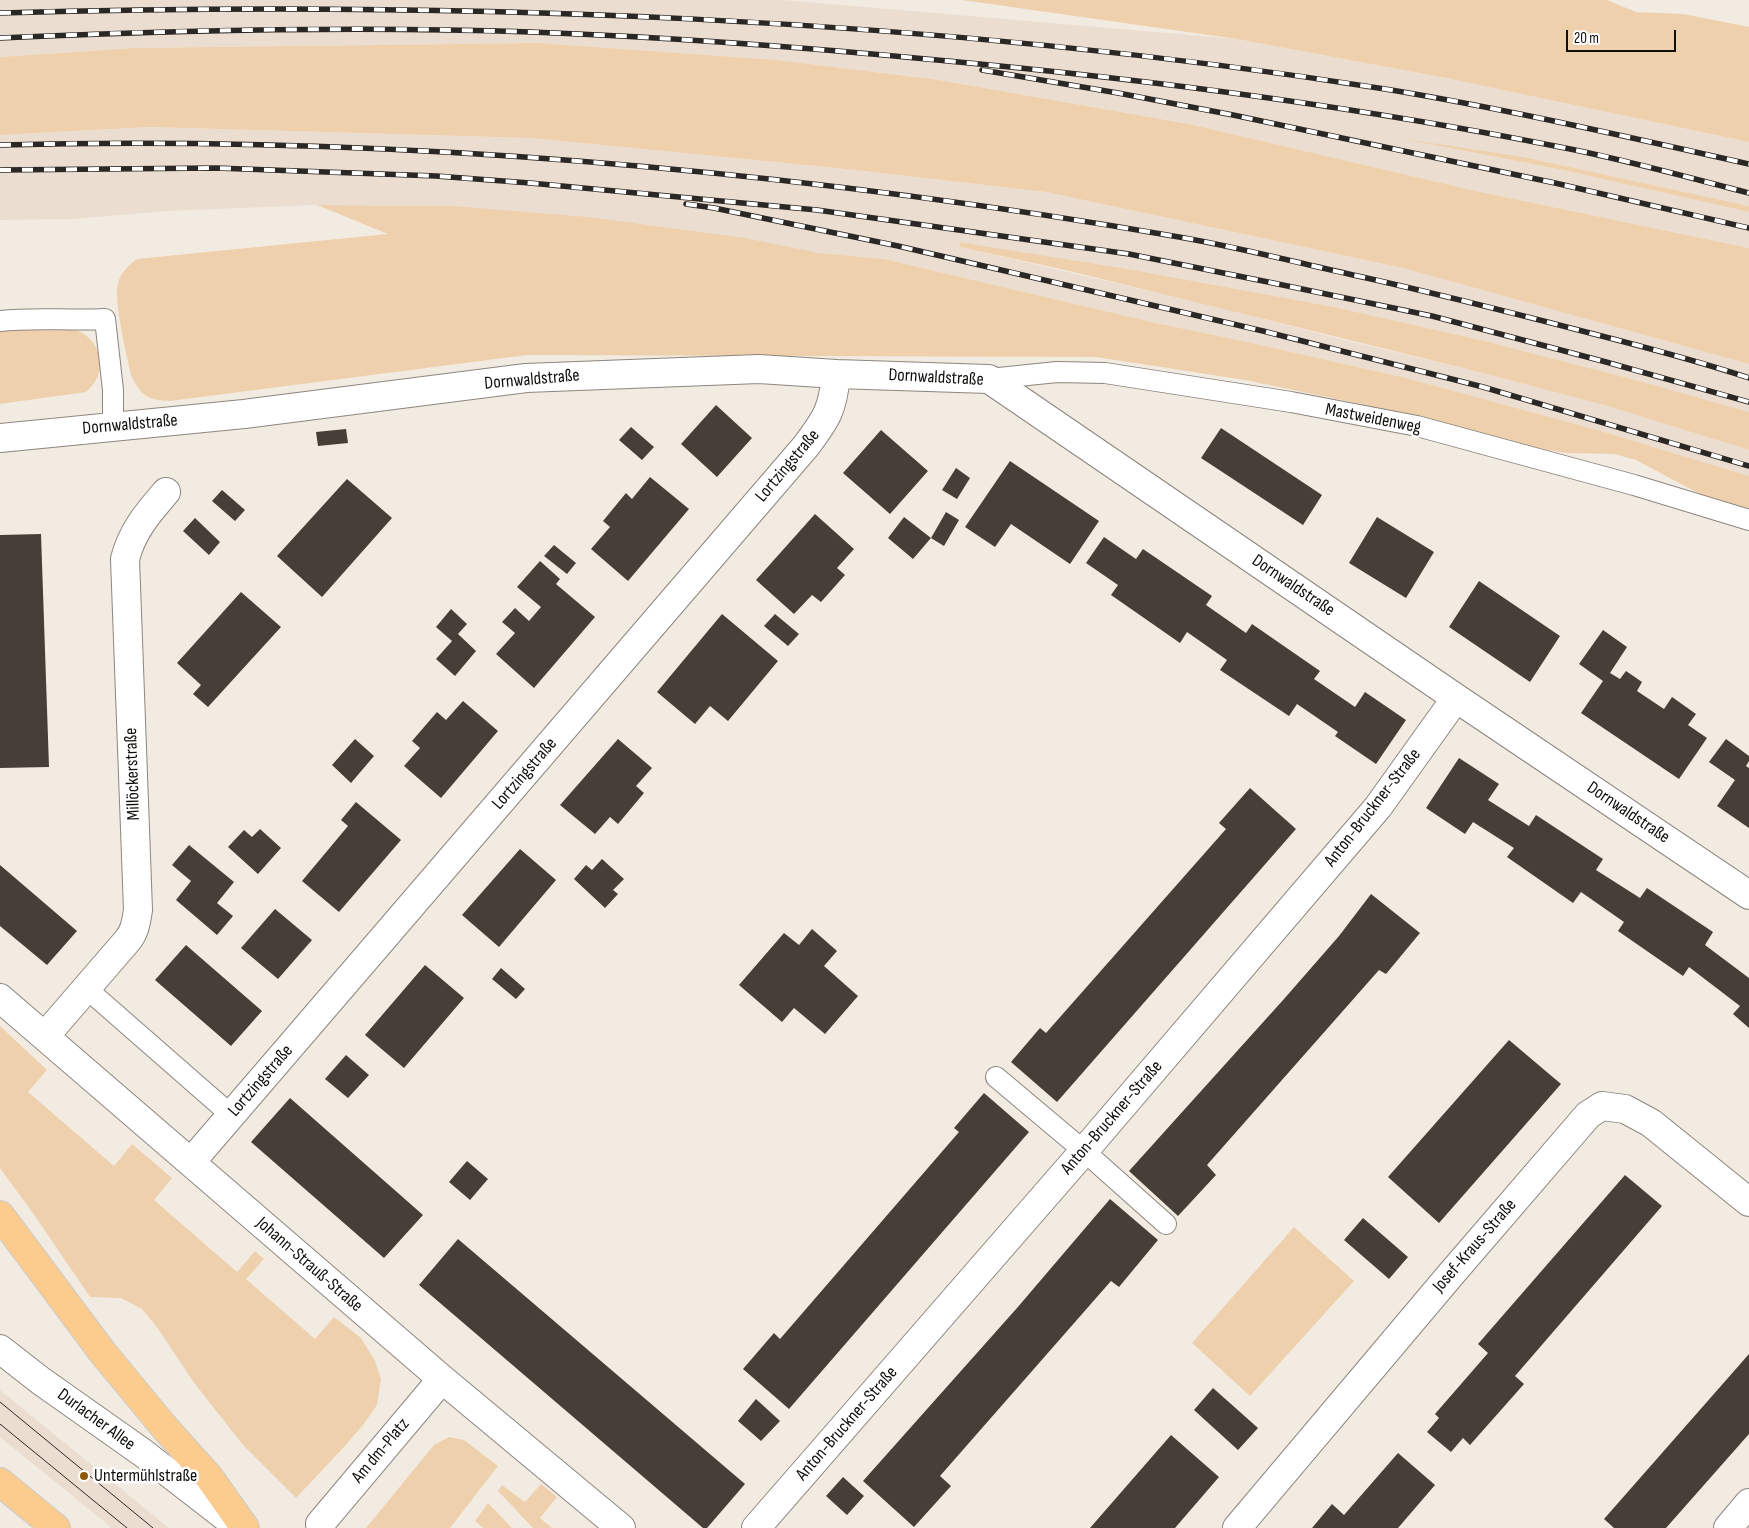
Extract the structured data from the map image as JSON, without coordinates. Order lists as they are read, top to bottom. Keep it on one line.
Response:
{"streets":{"street":["Dornwaldstraße","Lortzingstraße","Millöckerstraße","Anton-Bruckner-Straße","Josef-Kraus-Straße","Johann-Strauß-Straße","Durlacher Allee","Am dm-Platz"],"lane":["Mastweidenweg"]},"crossings":[["Dornwaldstraße","Mastweidenweg"],["Dornwaldstraße","Lortzingstraße"],["Dornwaldstraße","Anton-Bruckner-Straße"],["Lortzingstraße","Johann-Strauß-Straße"],["Millöckerstraße","Johann-Strauß-Straße"],["Johann-Strauß-Straße","Am dm-Platz"]],"places":["Untermühlstraße"],"scale_bar":"20 m"}
